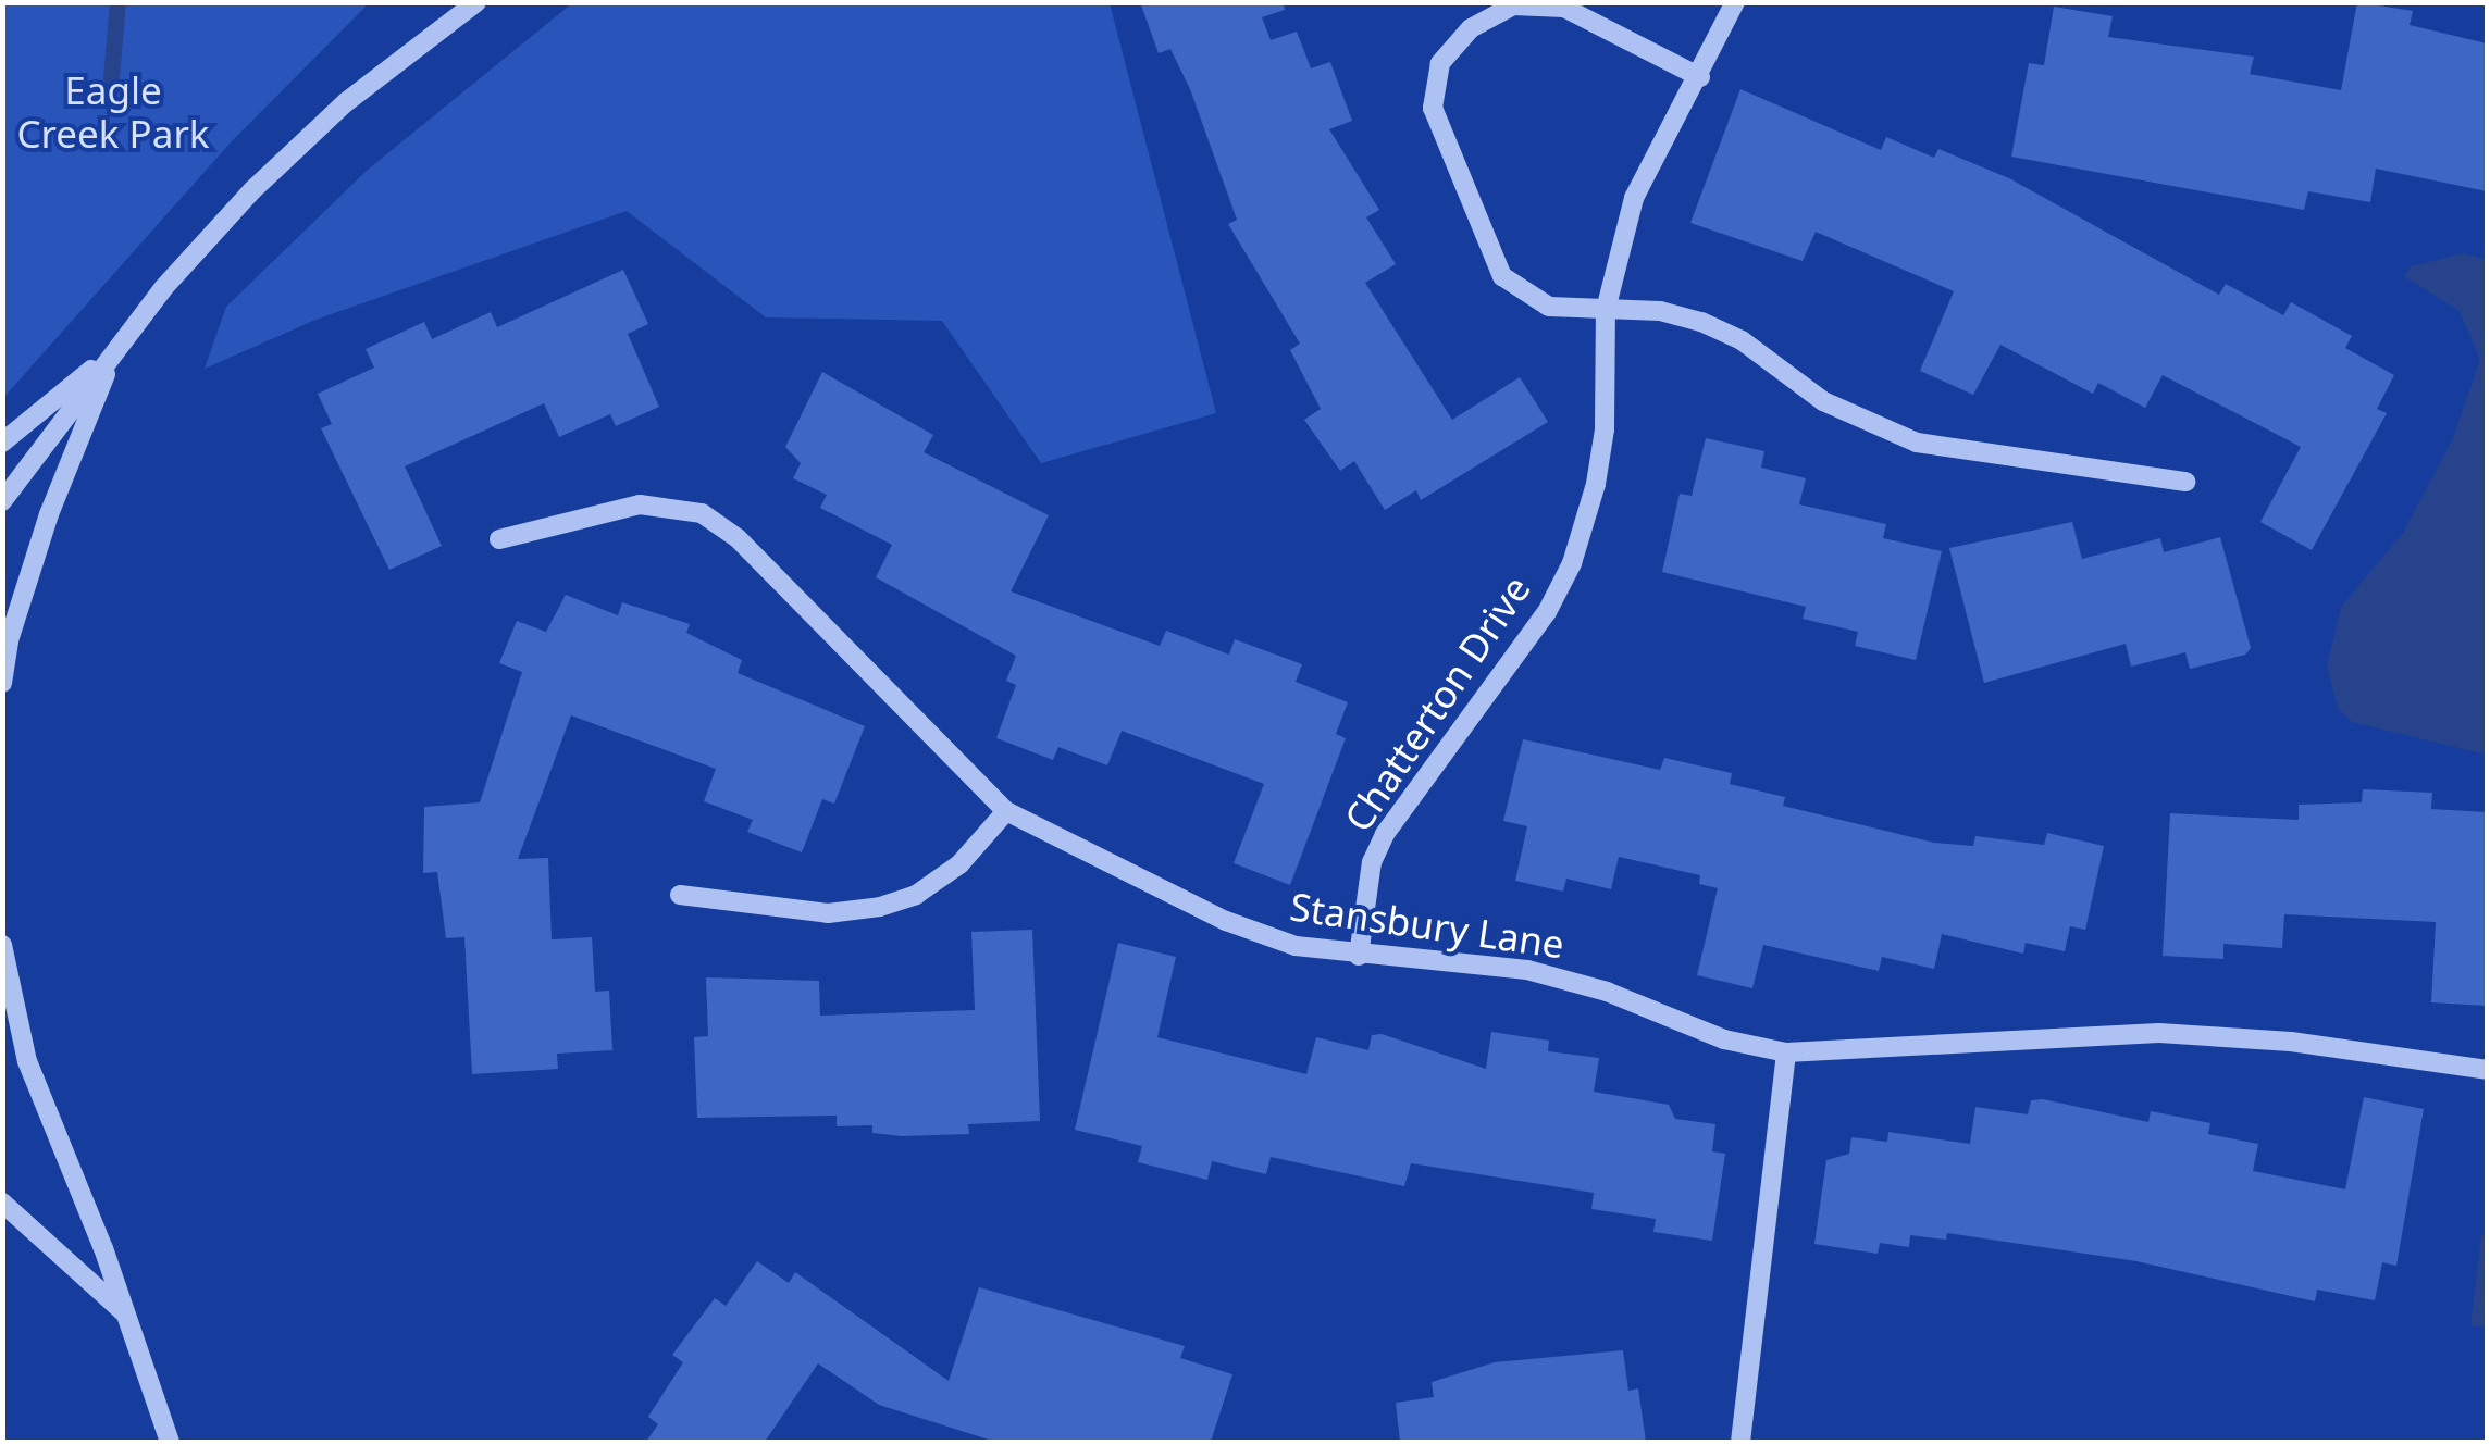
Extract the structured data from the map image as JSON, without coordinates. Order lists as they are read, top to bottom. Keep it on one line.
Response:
{"streets":{"street":["Chatterton Drive","Stansbury Lane"]},"crossings":[["Chatterton Drive","Stansbury Lane"]],"parks":["Eagle Creek Park"]}
